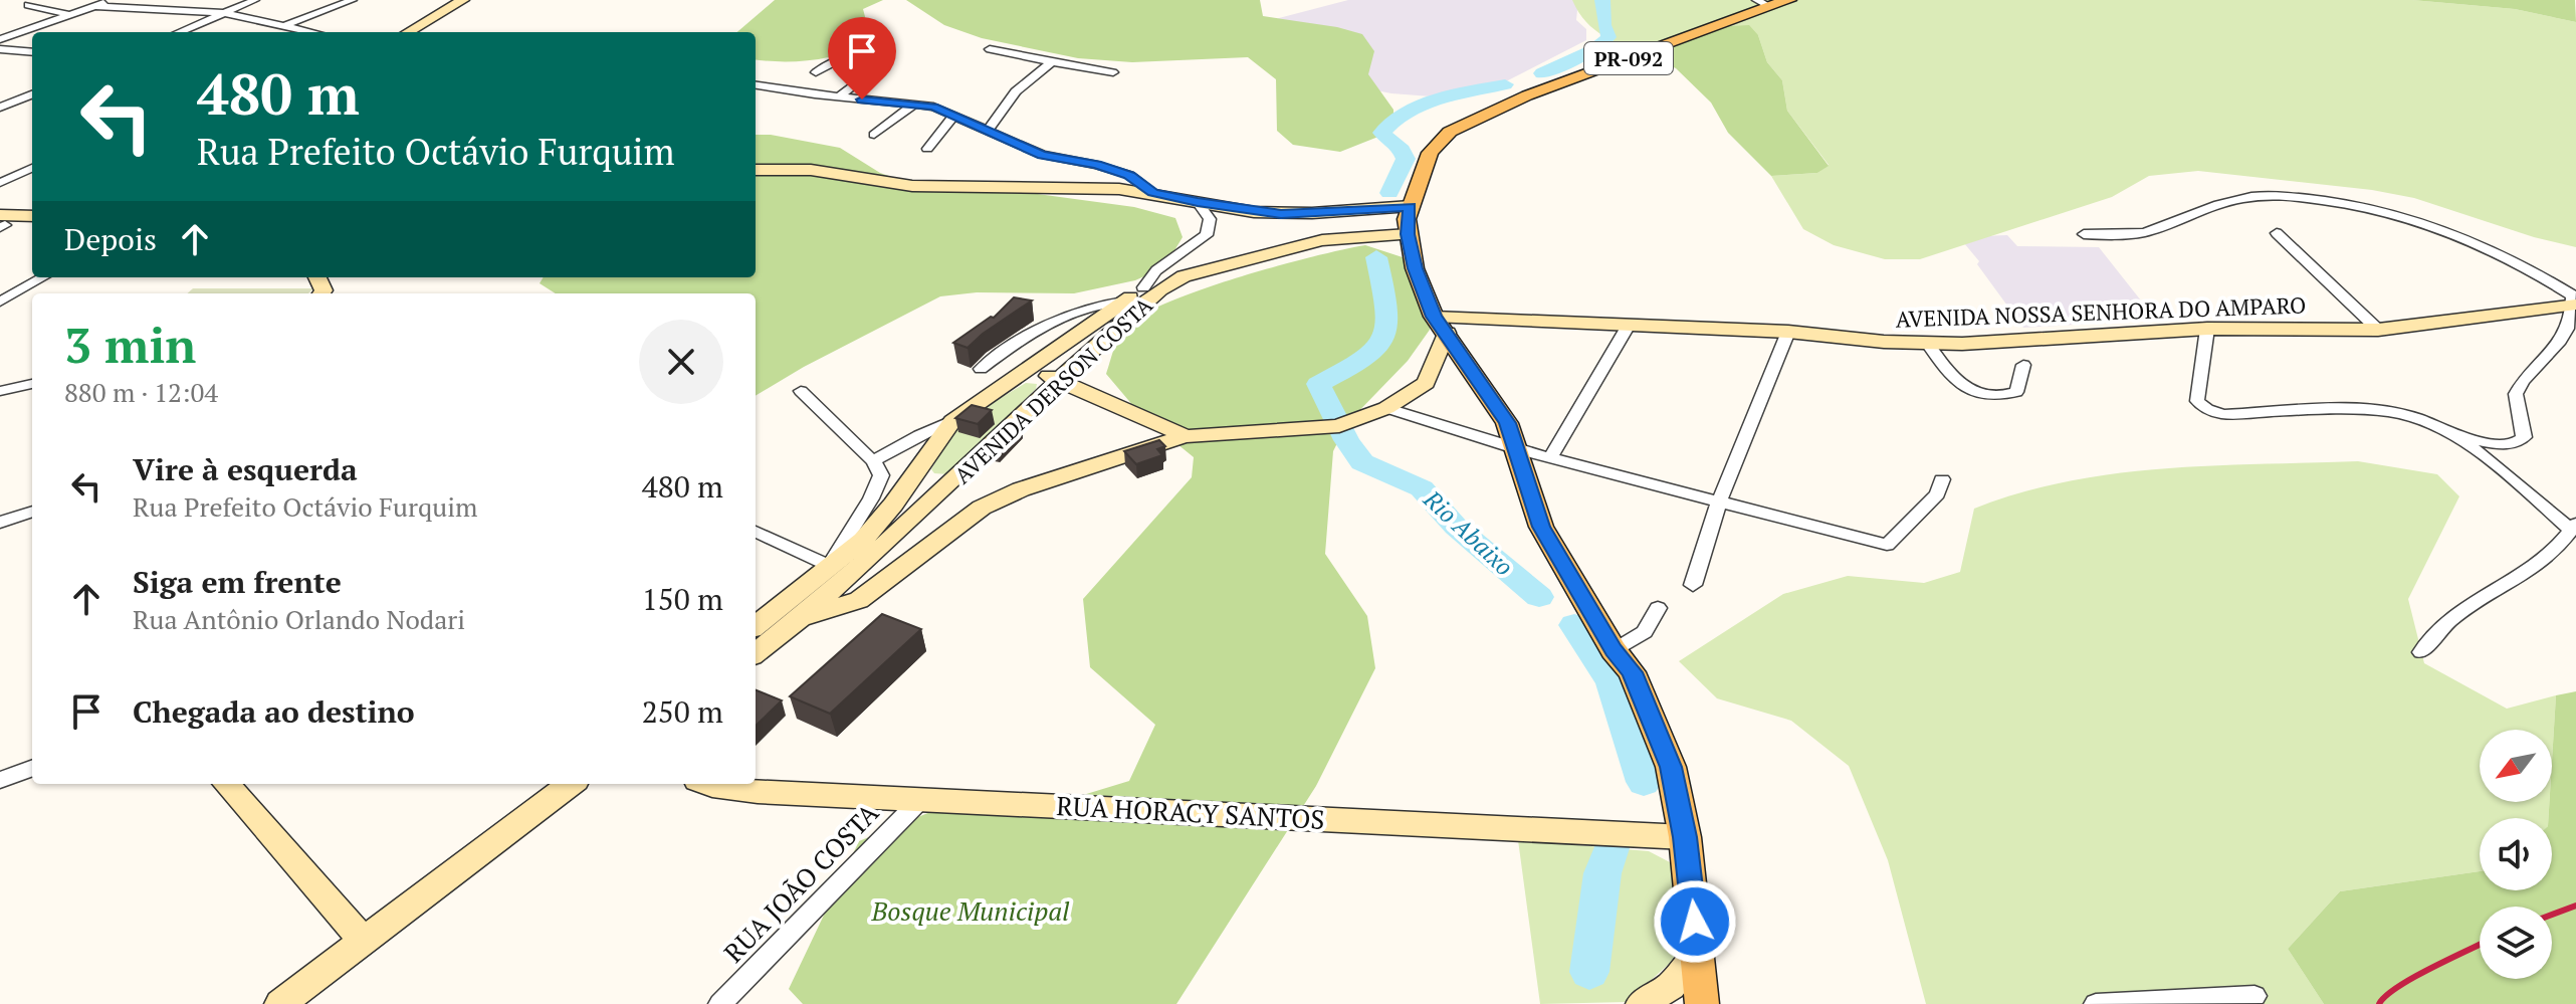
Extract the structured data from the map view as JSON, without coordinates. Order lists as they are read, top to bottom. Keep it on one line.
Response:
{"streets":{"main road":["PR-092"],"street":["AVENIDA NOSSA SENHORA DO AMPARO","AVENIDA DERSON COSTA","RUA HORACY SANTOS","RUA JOÃO COSTA"]},"crossings":[["PR-092","AVENIDA DERSON COSTA"],["RUA HORACY SANTOS","RUA JOÃO COSTA"]],"water":["Rio Abaixo"],"parks":["Bosque Municipal"],"north":"bottom left","page":{"turn":["480 m","Rua Prefeito Octávio Furquim"],"then":"Depois","heading":["3 min","880 m · 12:04"],"list":[{"name":"Vire à esquerda","note":"Rua Prefeito Octávio Furquim","value":"480 m"},{"name":"Siga em frente","note":"Rua Antônio Orlando Nodari","value":"150 m"},{"name":"Chegada ao destino","value":"250 m"}]}}
